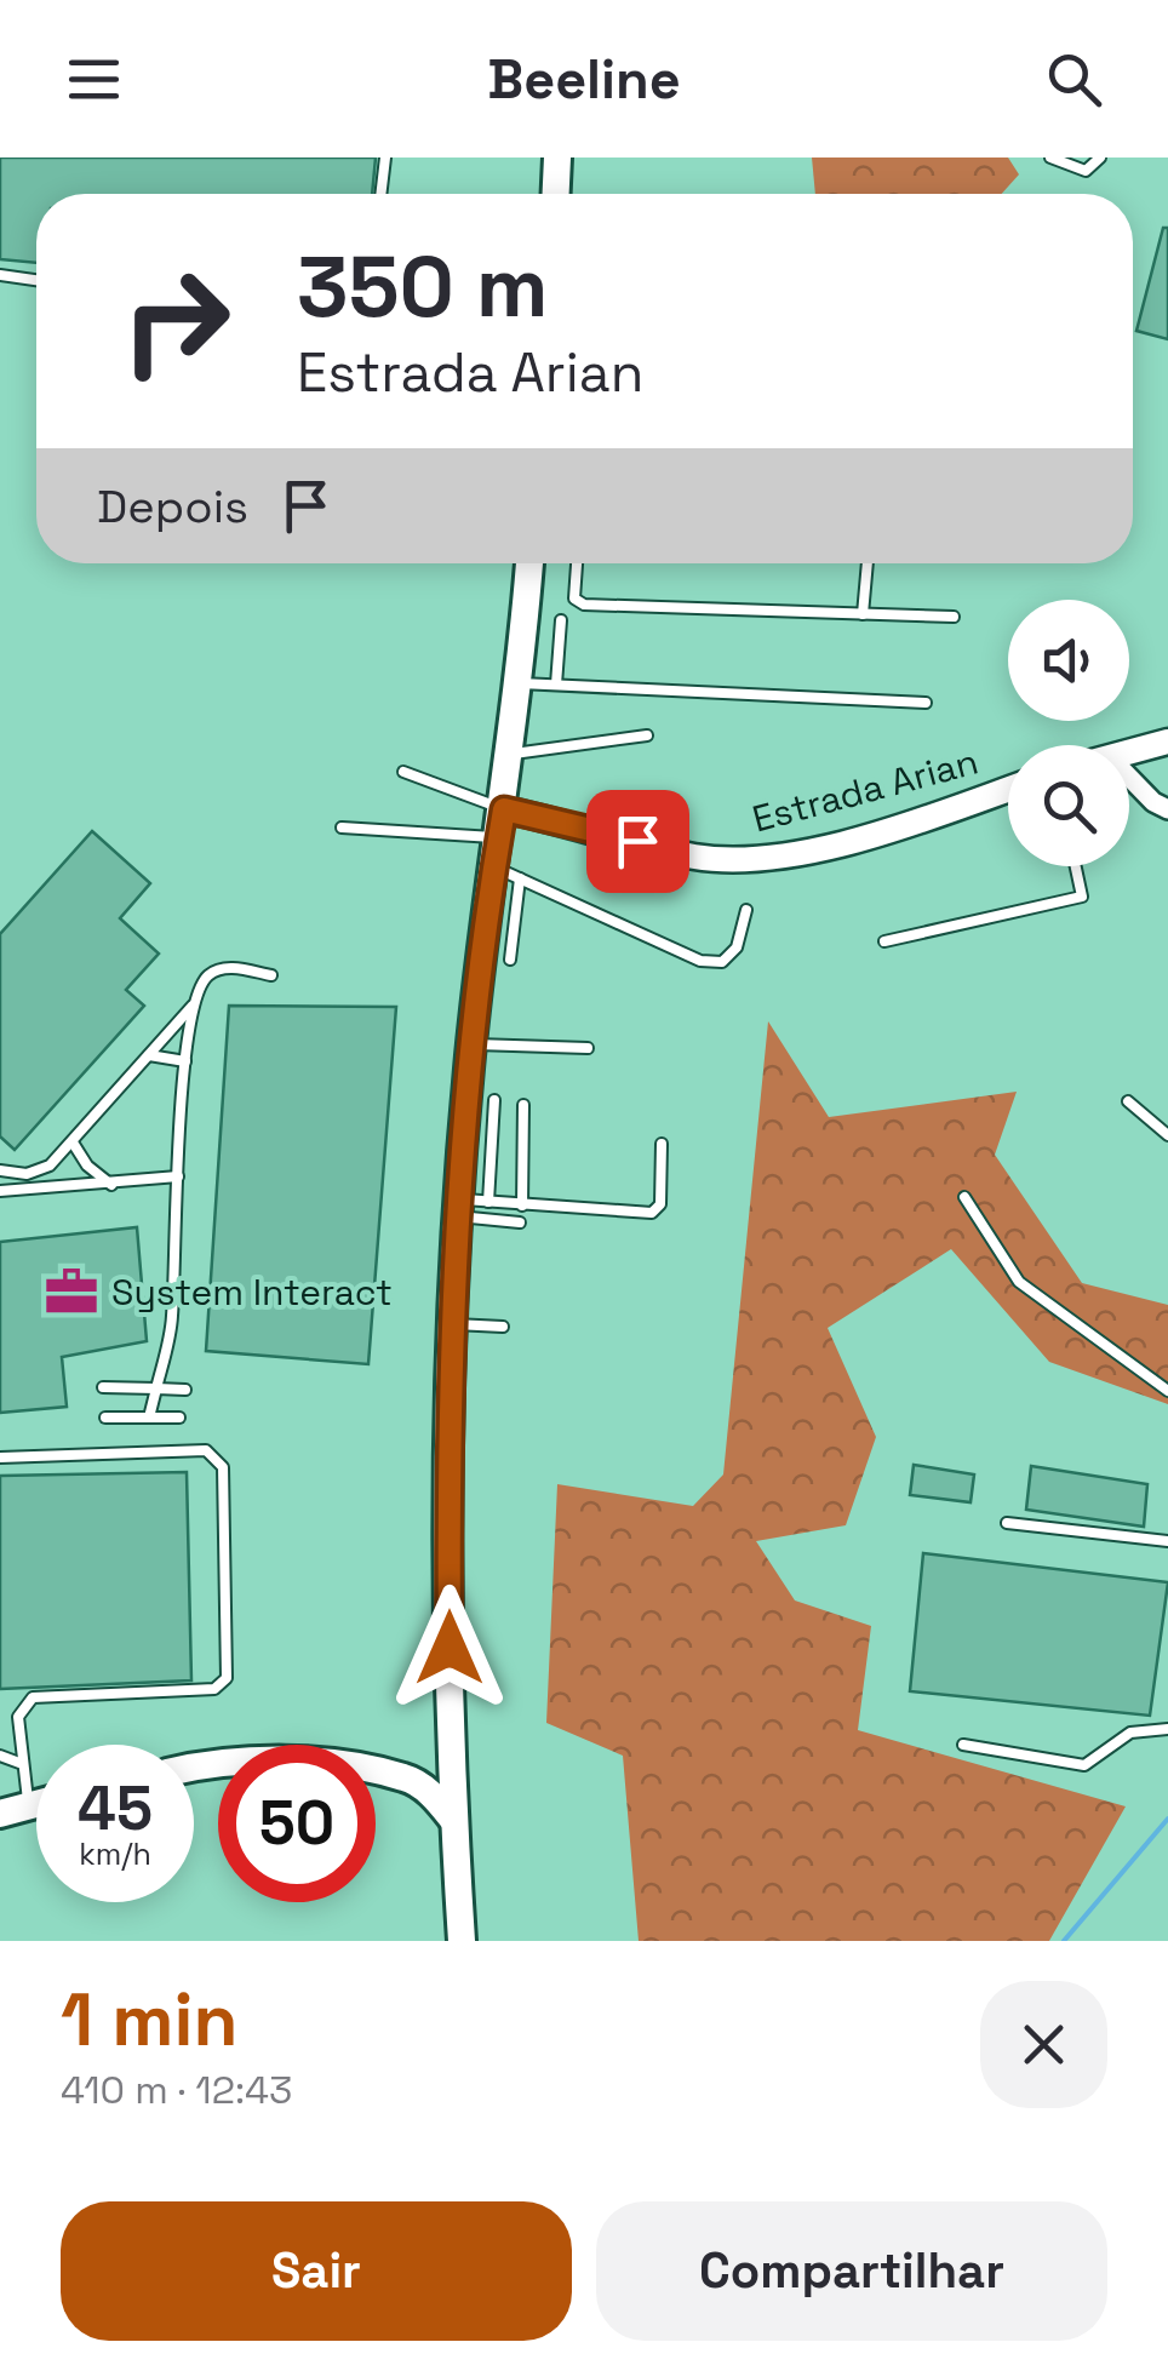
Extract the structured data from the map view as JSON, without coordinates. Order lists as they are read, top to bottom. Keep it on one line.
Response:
{"streets":{"street":["Estrada Arian"]},"places":{"office":["System Interact"]},"page":{"header":"Beeline","turn":["350 m","Estrada Arian"],"then":"Depois","speed":"45 km/h","limit":"50","heading":["1 min","410 m · 12:43"],"buttons":["Sair","Compartilhar"]}}
